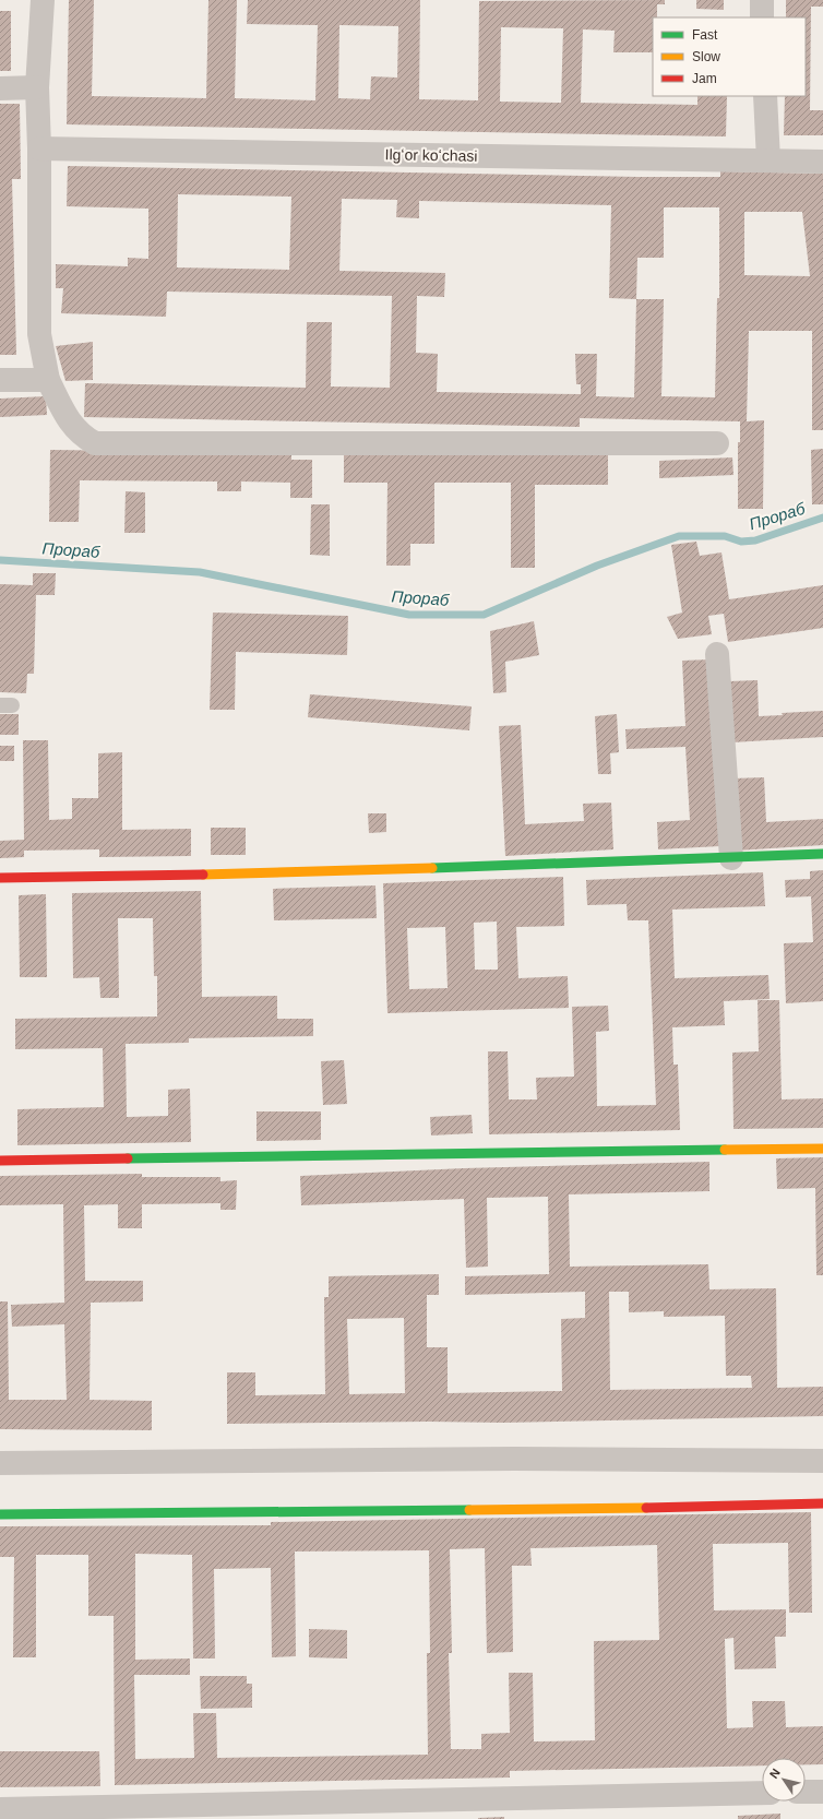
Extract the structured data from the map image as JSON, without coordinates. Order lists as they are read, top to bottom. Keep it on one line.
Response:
{"streets":{"street":["Ilgʻor koʻchasi"]},"water":["Прораб"],"legend":["Fast","Slow","Jam"],"north":"top left"}
